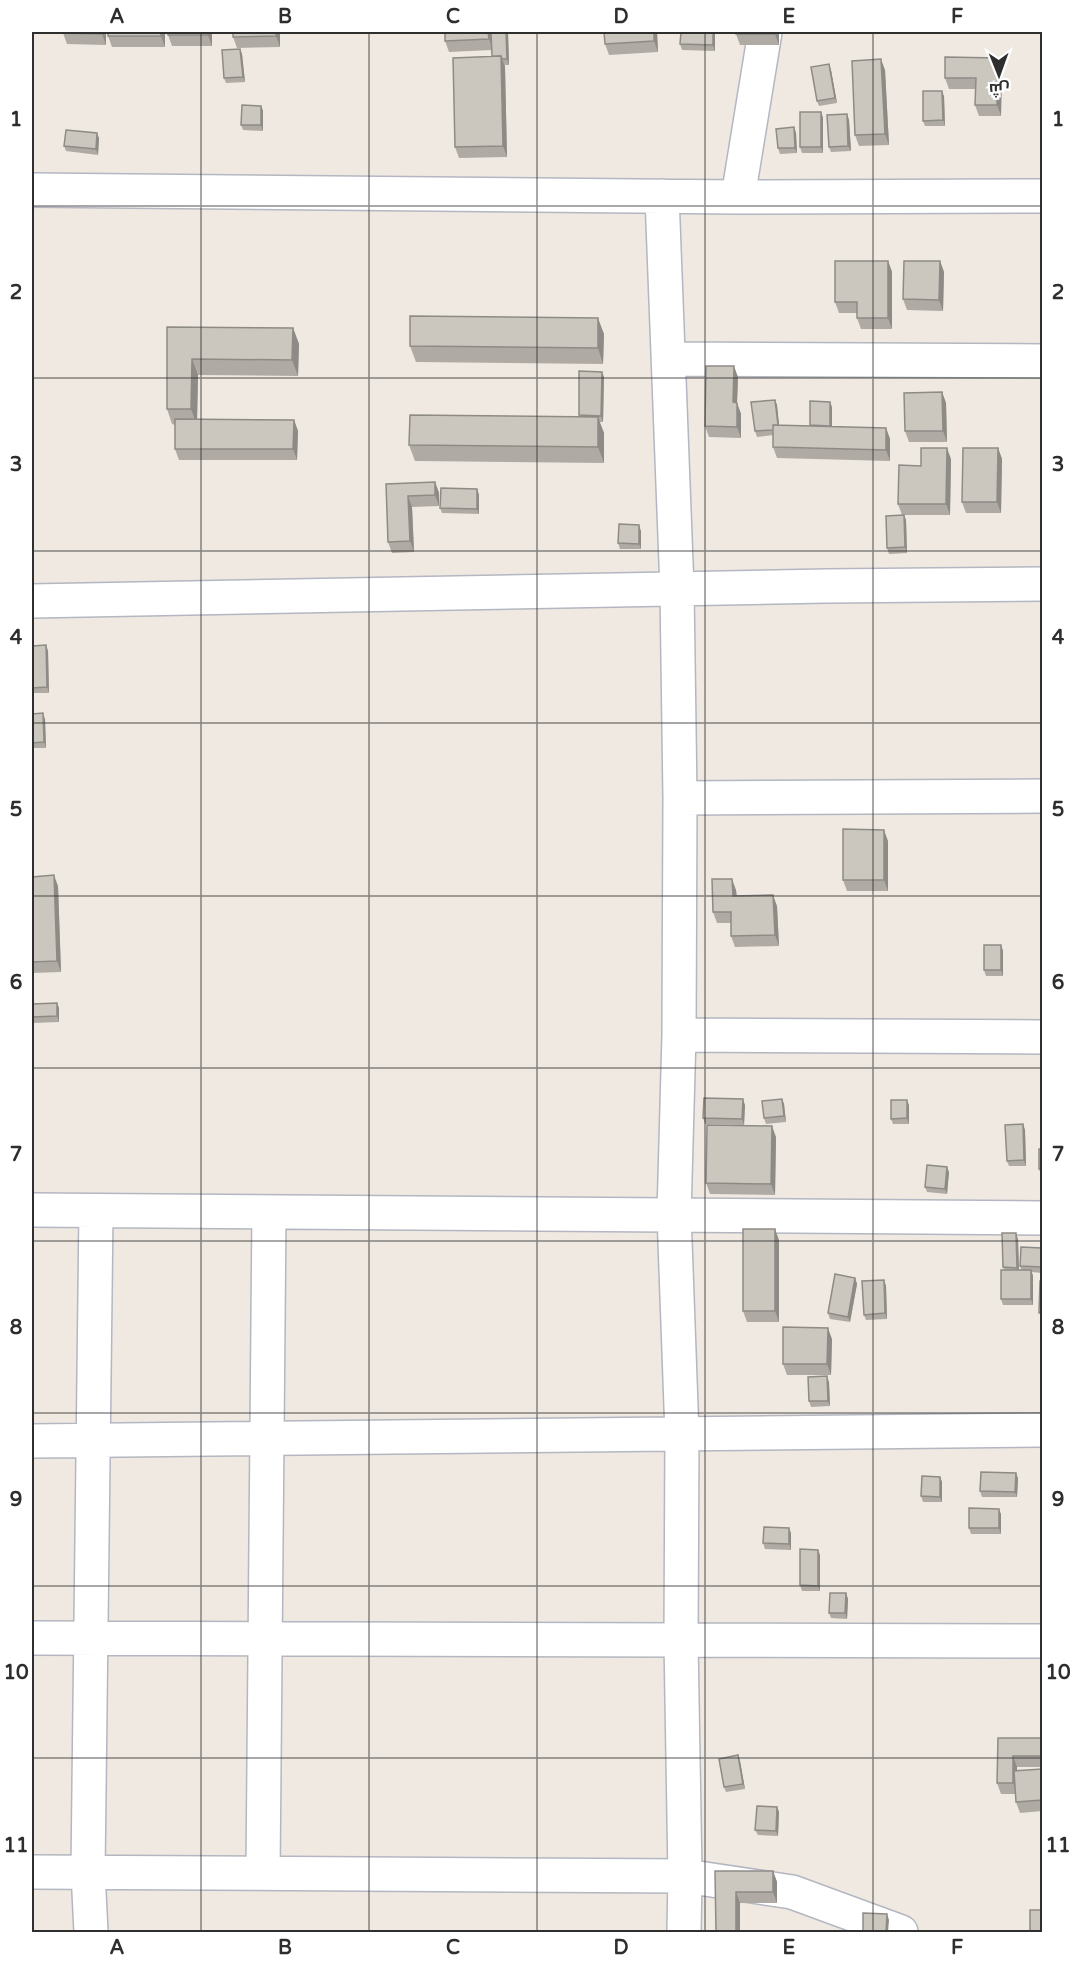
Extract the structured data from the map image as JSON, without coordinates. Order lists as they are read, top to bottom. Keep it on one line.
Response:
{"north":"bottom","grid":{"columns":["A","B","C","D","E","F"],"rows":["1","2","3","4","5","6","7","8","9","10","11"]}}
